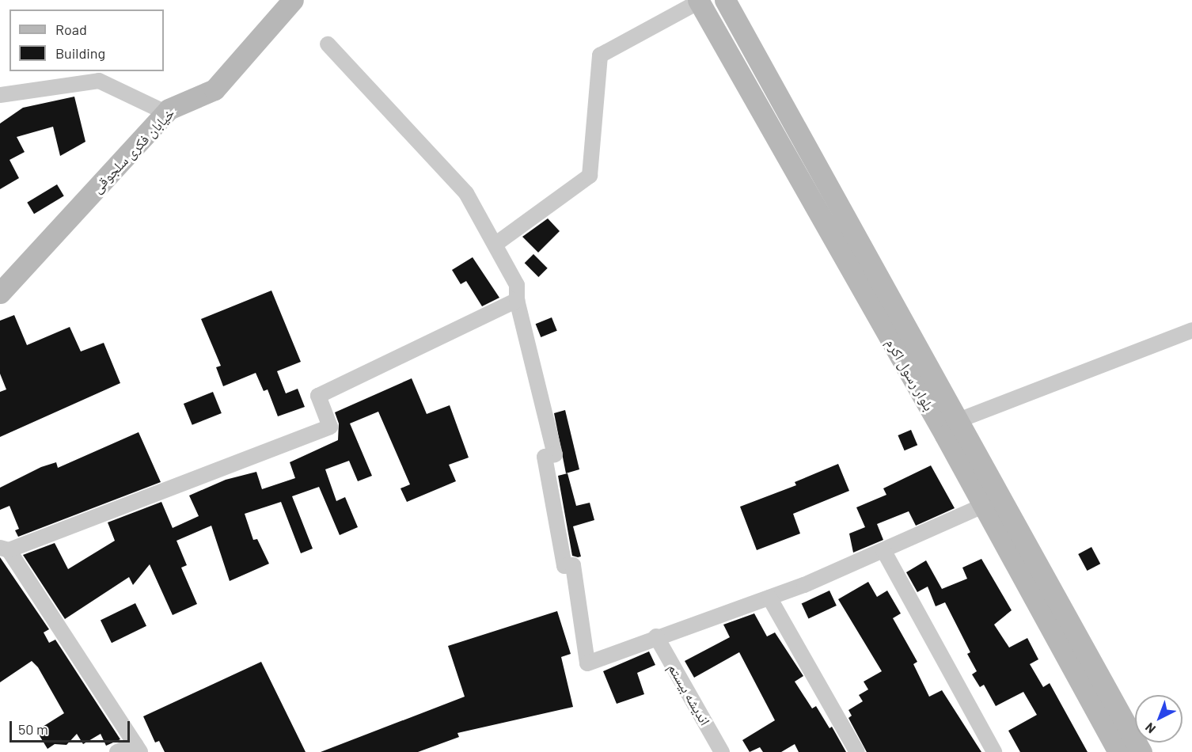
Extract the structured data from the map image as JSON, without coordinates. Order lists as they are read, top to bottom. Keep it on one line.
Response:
{"streets":{"main road":["خیابان فکری سلجوقی","بلوار رسول اکرم"],"street":["اندیشه بیستم"]},"legend":["Road","Building"],"scale_bar":"50 m","north":"bottom left"}
